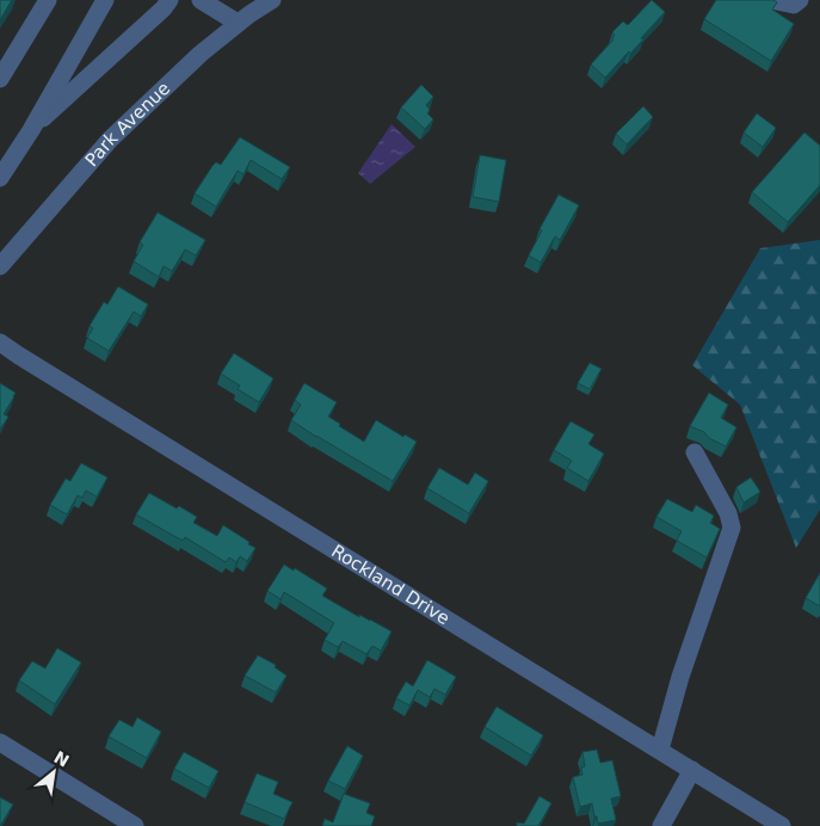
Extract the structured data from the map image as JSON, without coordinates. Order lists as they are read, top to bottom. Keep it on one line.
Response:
{"streets":{"street":["Park Avenue","Rockland Drive"]},"north":"top right"}
